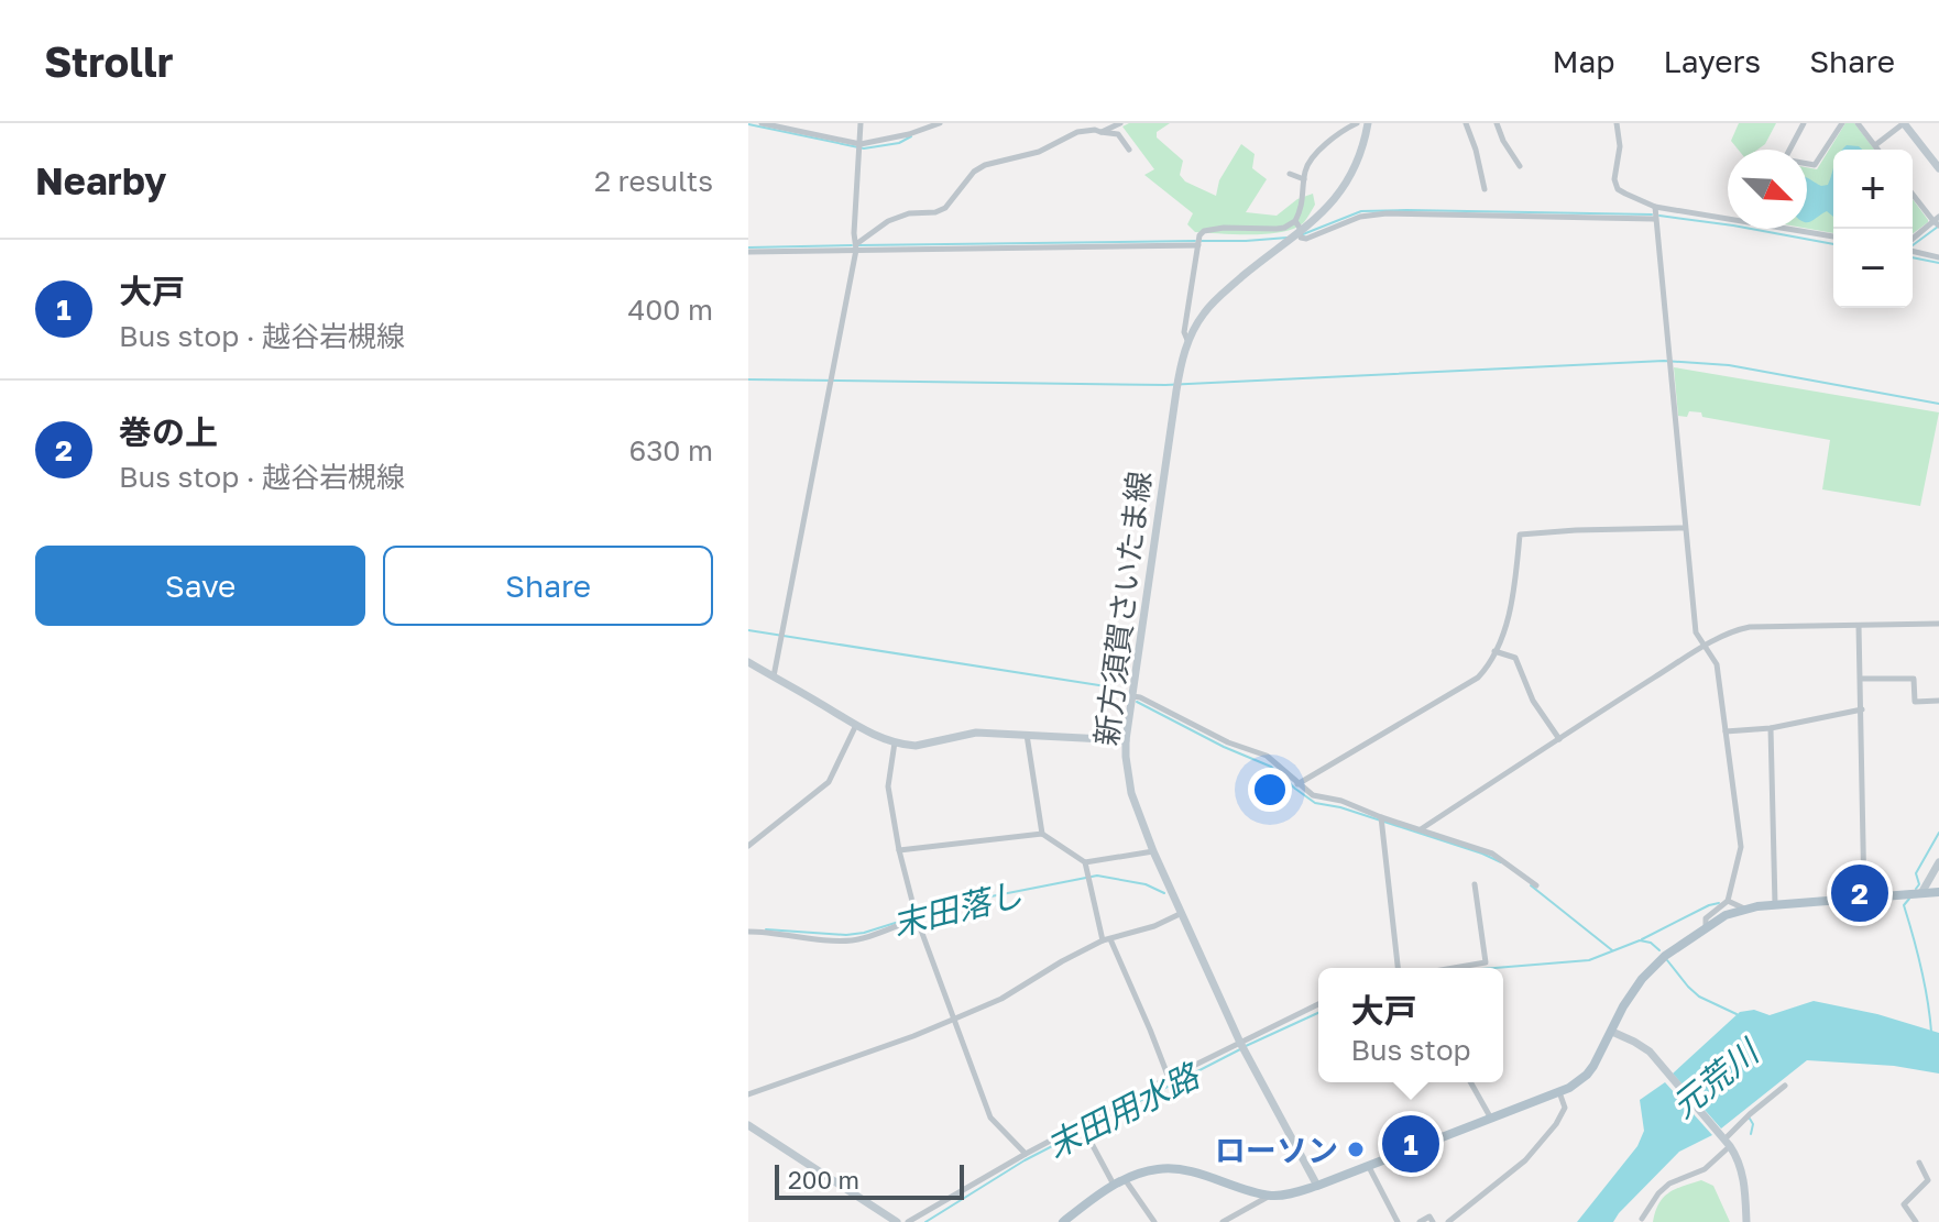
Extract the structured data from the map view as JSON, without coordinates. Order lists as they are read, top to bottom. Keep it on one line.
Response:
{"streets":{"main road":["新方須賀さいたま線"]},"water":["末田落し","元荒川","末田用水路"],"places":["ローソン"],"scale_bar":"200 m","north":"bottom right","page":{"header":"Strollr","nav":["Map","Layers","Share"],"heading":["Nearby","2 results"],"map_buttons":["+","−"],"list":[{"mark":"1","name":"大戸","note":"Bus stop · 越谷岩槻線","value":"400 m"},{"mark":"2","name":"巻の上","note":"Bus stop · 越谷岩槻線","value":"630 m"}],"buttons":["Save","Share"],"pins":["2","1"],"popup":["大戸","Bus stop"],"scale":"200 m"}}
